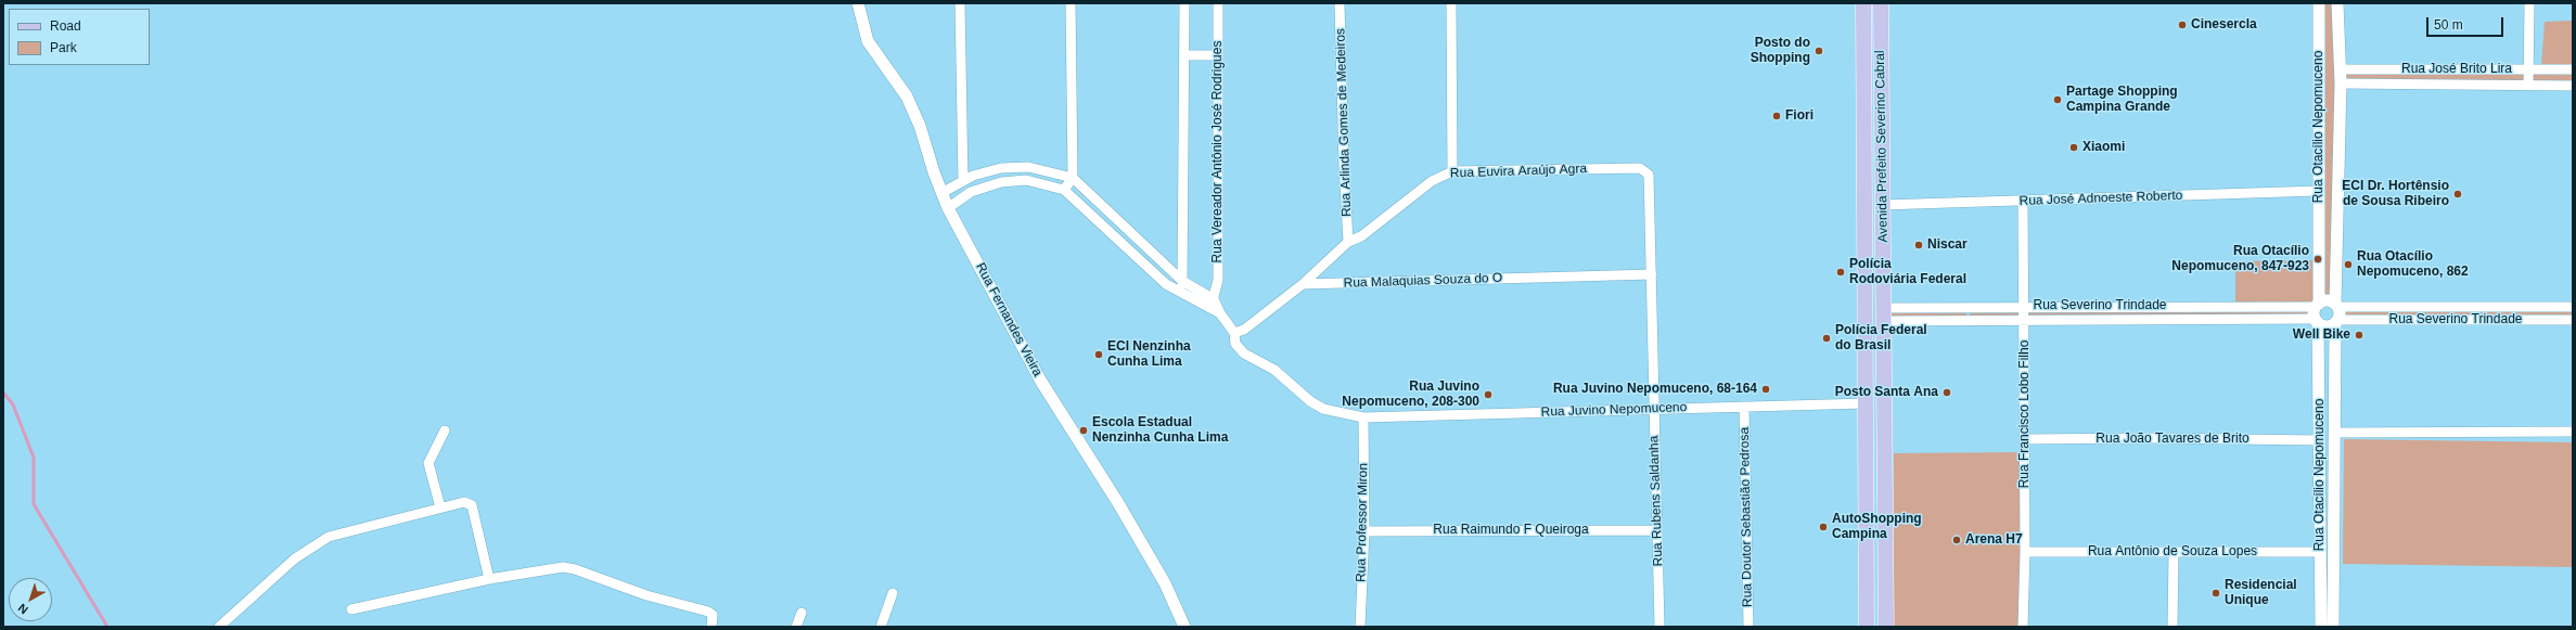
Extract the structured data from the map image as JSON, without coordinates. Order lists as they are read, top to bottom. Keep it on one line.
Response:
{"streets":{"main road":["Avenida Prefeito Severino Cabral"],"street":["Rua José Brito Lira","Rua Arlinda Gomes de Medeiros","Rua Otacílio Nepomuceno","Rua Vereador Antônio José Rodrigues","Rua Euvira Araújo Agra","Rua José Adnoeste Roberto","Rua Malaquias Souza do O","Rua Severino Trindade","Rua Fernandes Vieira","Rua Juvino Nepomuceno","Rua Francisco Lobo Filho","Rua João Tavares de Brito","Rua Rubens Saldanha","Rua Doutor Sebastião Pedrosa","Rua Professor Miron","Rua Raimundo F Queiroga","Rua Antônio de Souza Lopes"]},"crossings":[["Rua José Brito Lira","Rua Otacílio Nepomuceno"],["Rua Arlinda Gomes de Medeiros","Rua Euvira Araújo Agra"],["Rua Otacílio Nepomuceno","Rua José Adnoeste Roberto"],["Rua Otacílio Nepomuceno","Rua Severino Trindade"],["Rua Otacílio Nepomuceno","Rua João Tavares de Brito"],["Rua Otacílio Nepomuceno","Rua Antônio de Souza Lopes"],["Avenida Prefeito Severino Cabral","Rua José Adnoeste Roberto"],["Avenida Prefeito Severino Cabral","Rua Severino Trindade"],["Avenida Prefeito Severino Cabral","Rua Juvino Nepomuceno"],["Rua Euvira Araújo Agra","Rua Malaquias Souza do O"],["Rua Euvira Araújo Agra","Rua Rubens Saldanha"],["Rua José Adnoeste Roberto","Rua Francisco Lobo Filho"],["Rua Malaquias Souza do O","Rua Rubens Saldanha"],["Rua Severino Trindade","Rua Francisco Lobo Filho"],["Rua Juvino Nepomuceno","Rua Rubens Saldanha"],["Rua Juvino Nepomuceno","Rua Doutor Sebastião Pedrosa"],["Rua Juvino Nepomuceno","Rua Professor Miron"],["Rua Francisco Lobo Filho","Rua João Tavares de Brito"],["Rua Francisco Lobo Filho","Rua Antônio de Souza Lopes"],["Rua Rubens Saldanha","Rua Raimundo F Queiroga"],["Rua Professor Miron","Rua Raimundo F Queiroga"]],"places":["Cinesercla","Posto do Shopping","Partage Shopping Campina Grande","Fiori","Xiaomi","ECI Dr. Hortênsio de Sousa Ribeiro","Niscar","Rua Otacílio Nepomuceno, 847-923","Rua Otacílio Nepomuceno, 862","Polícia Rodoviária Federal","Well Bike","Polícia Federal do Brasil","ECI Nenzinha Cunha Lima","Rua Juvino Nepomuceno, 68-164","Posto Santa Ana","Rua Juvino Nepomuceno, 208-300","Escola Estadual Nenzinha Cunha Lima","AutoShopping Campina","Arena H7","Residencial Unique"],"legend":["Road","Park"],"scale_bar":"50 m","north":"bottom left"}
